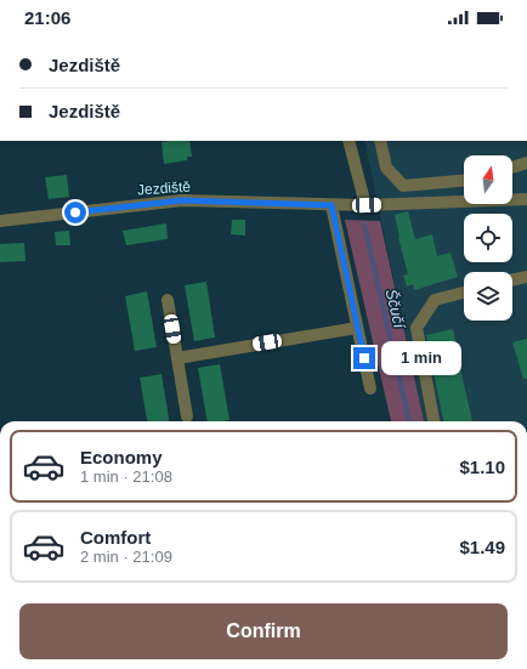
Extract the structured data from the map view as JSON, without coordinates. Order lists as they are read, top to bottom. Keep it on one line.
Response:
{"streets":{"street":["Jezdiště"]},"water":["Ščučí"],"north":"top","page":{"status":"21:06","banner":["Jezdiště","Jezdiště"],"bubble":"1 min","list":[{"name":"Economy","note":"1 min · 21:08","value":"$1.10"},{"name":"Comfort","note":"2 min · 21:09","value":"$1.49"}],"buttons":"Confirm"}}
